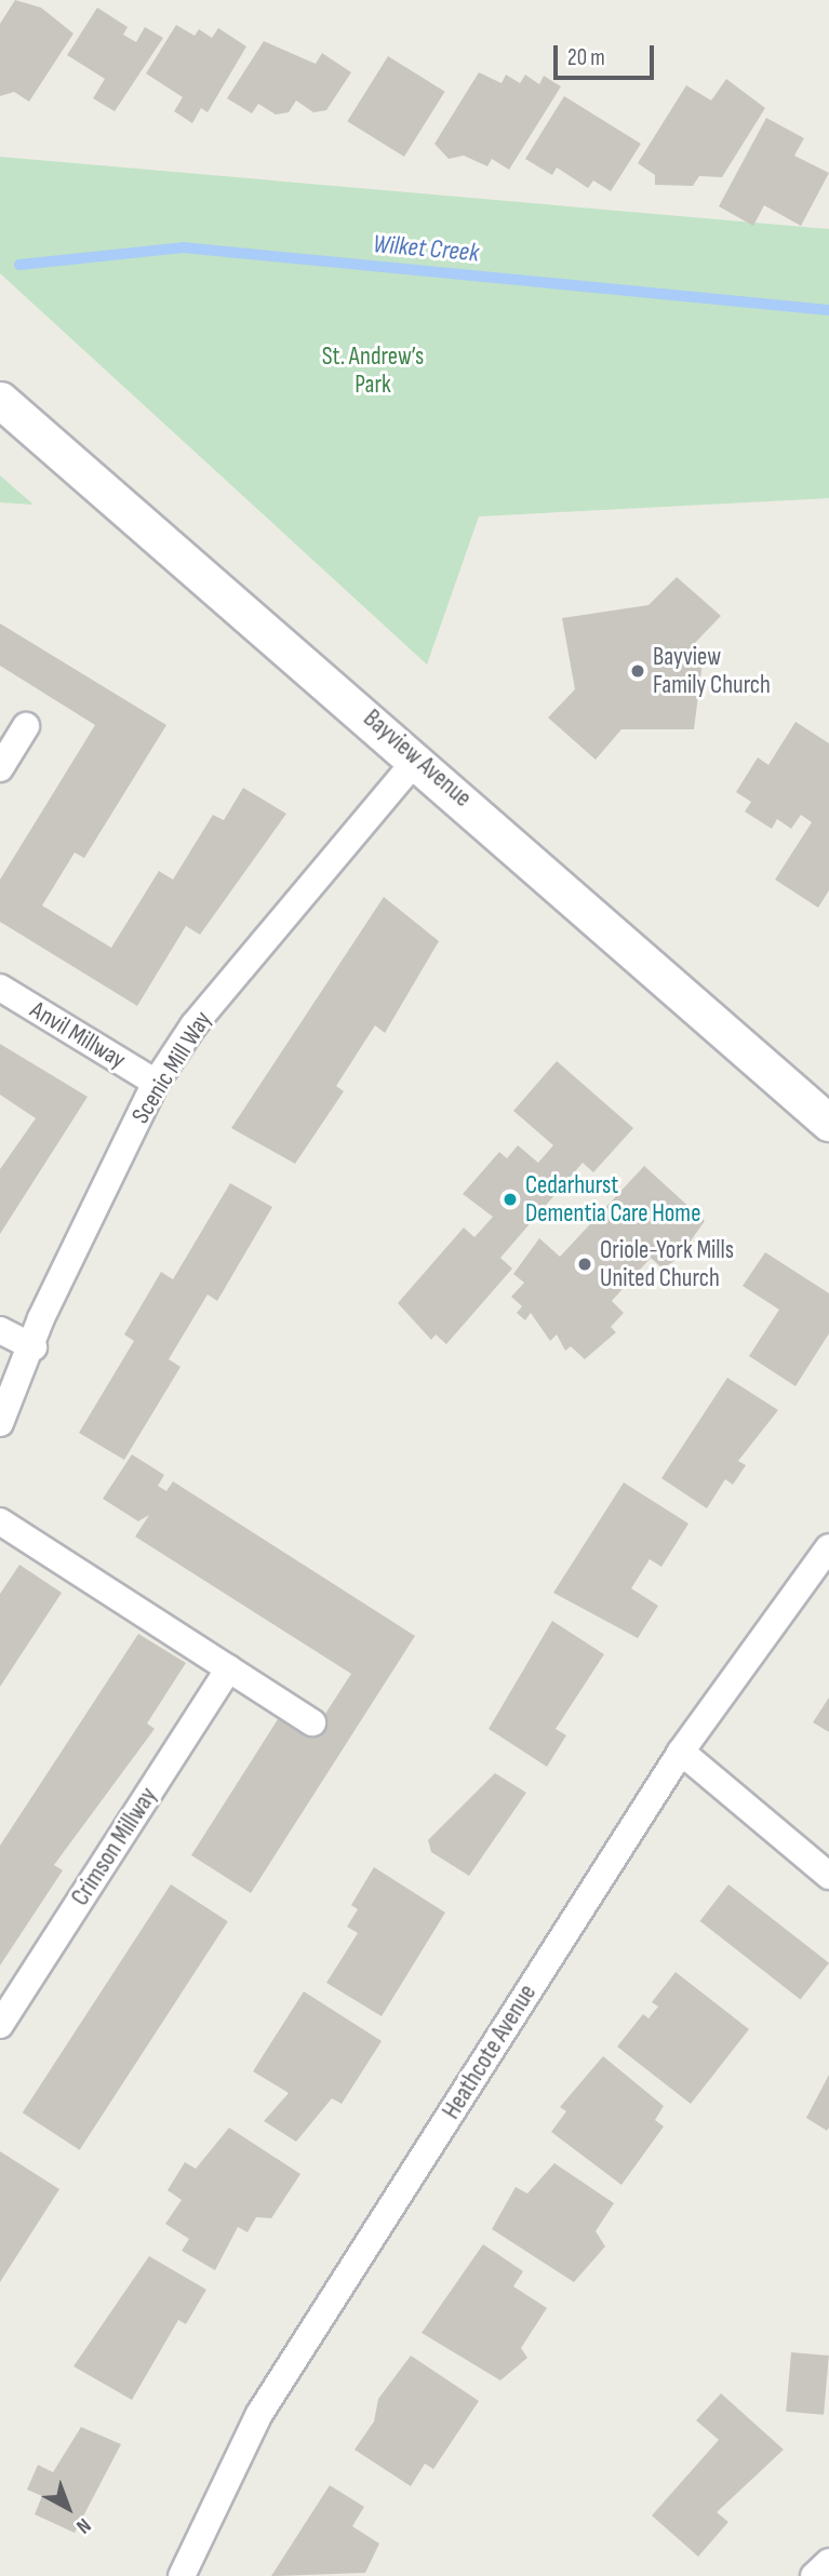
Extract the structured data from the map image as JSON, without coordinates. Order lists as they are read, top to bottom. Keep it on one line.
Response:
{"streets":{"main road":["Bayview Avenue"],"street":["Anvil Millway","Scenic Mill Way","Crimson Millway","Heathcote Avenue"]},"crossings":[["Bayview Avenue","Scenic Mill Way"],["Anvil Millway","Scenic Mill Way"]],"water":["Wilket Creek"],"parks":["St. Andrew’s Park"],"places":["Bayview Family Church","Cedarhurst Dementia Care Home","Oriole-York Mills United Church"],"scale_bar":"20 m","north":"bottom right"}
